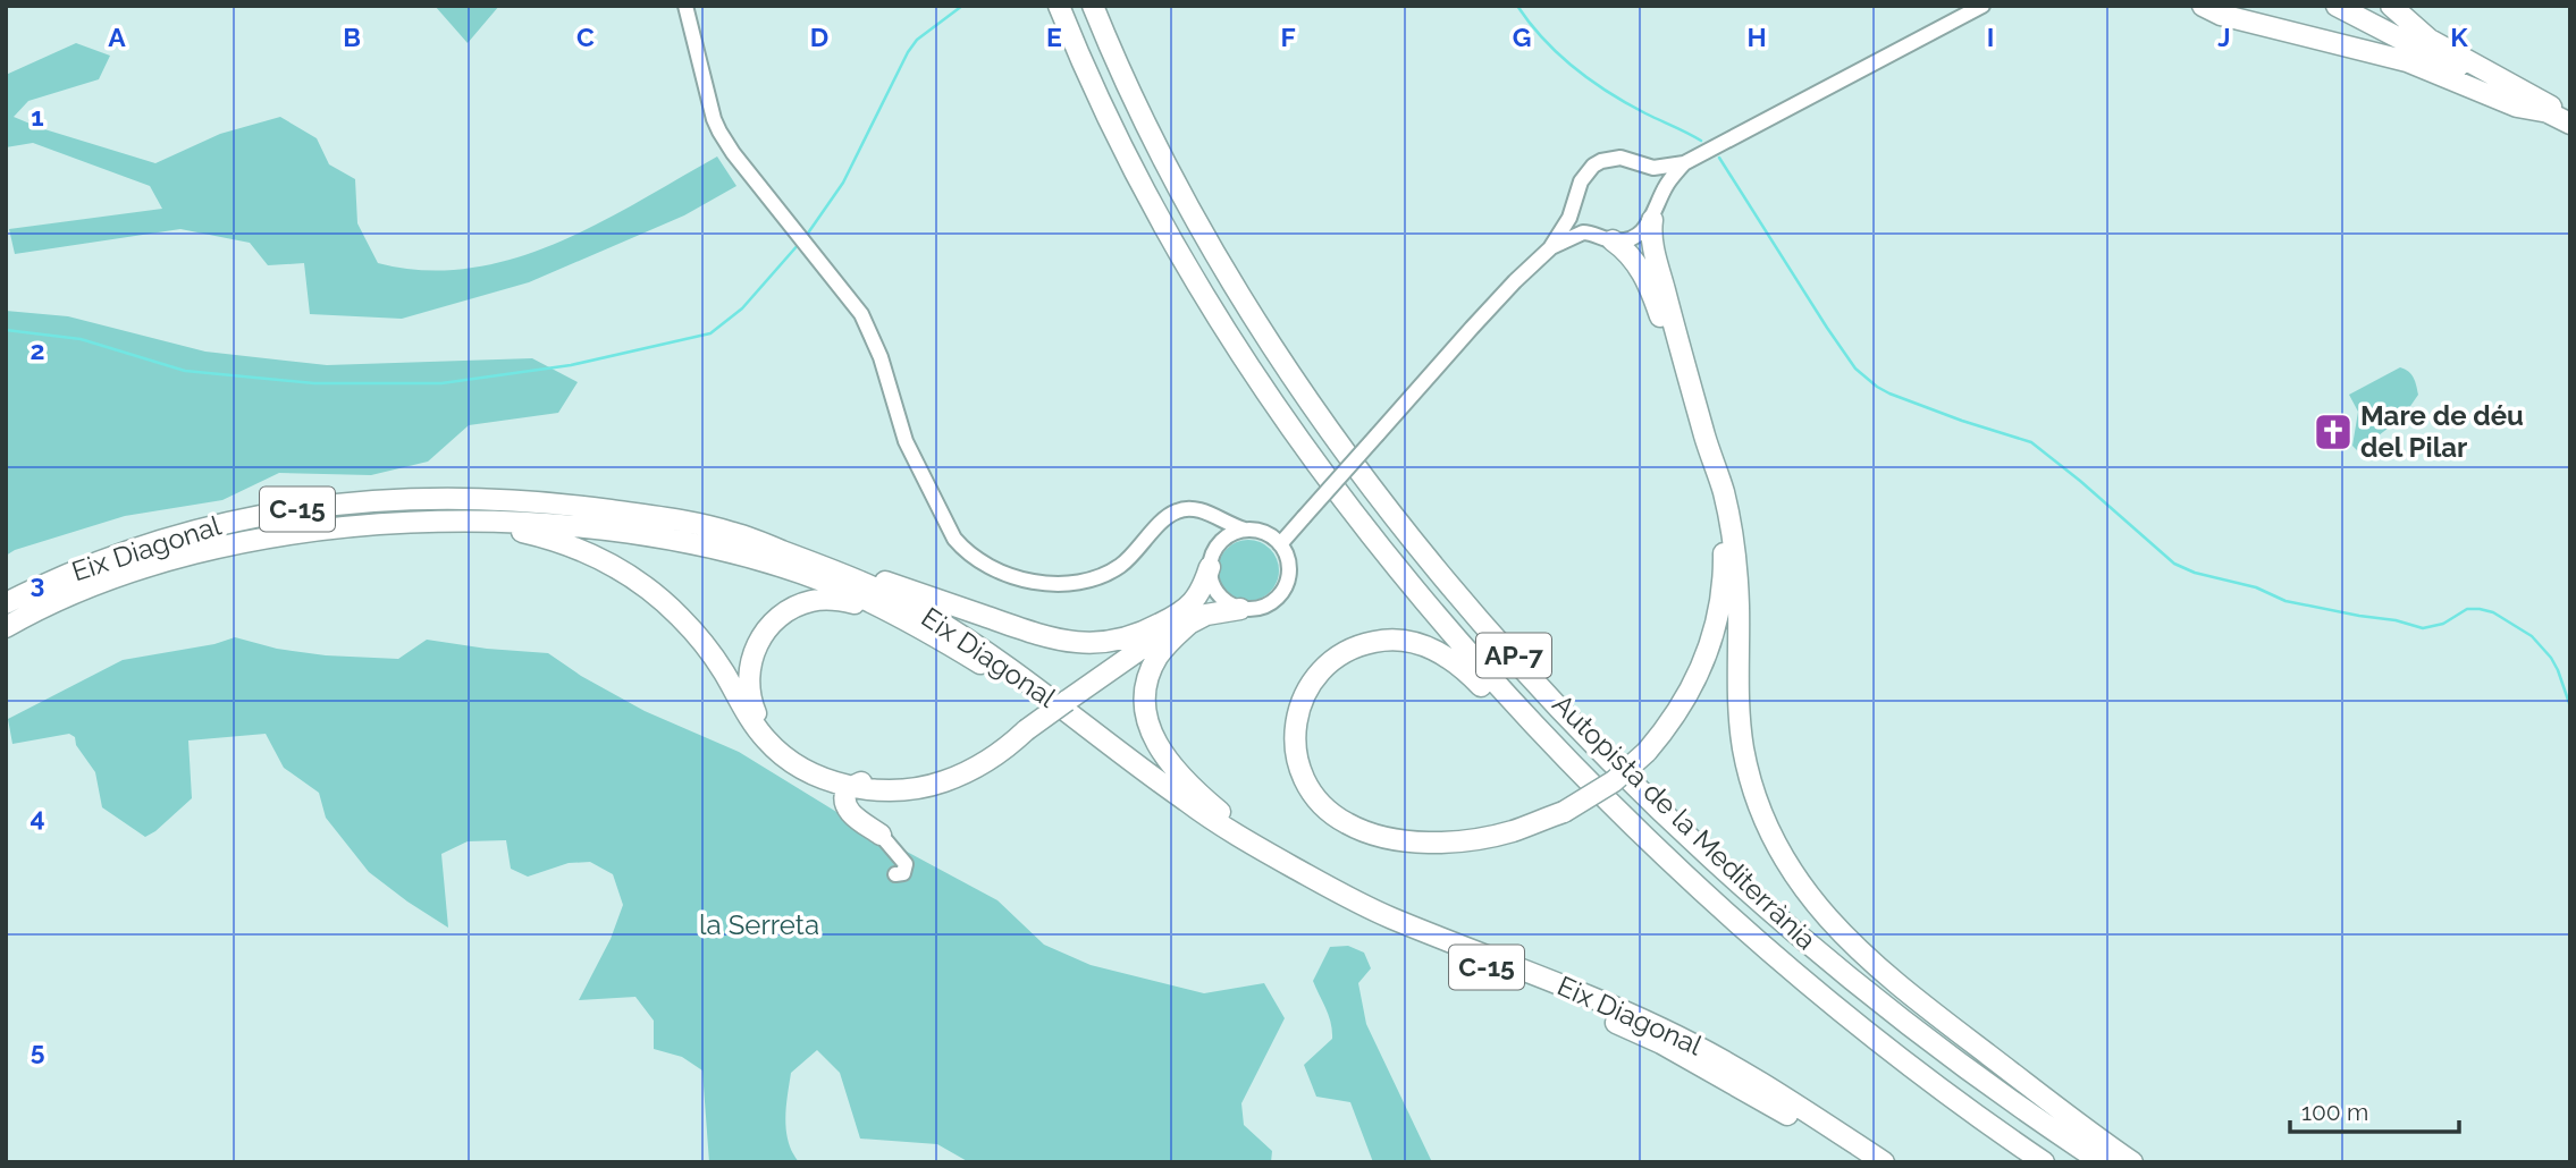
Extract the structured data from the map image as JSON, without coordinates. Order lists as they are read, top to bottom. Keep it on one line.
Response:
{"streets":{"highway":["C-15","Eix Diagonal","AP-7","Autopista de la Mediterrània"]},"parks":["la Serreta"],"places":{"church":["Mare de déu del Pilar"]},"scale_bar":"100 m","grid":{"columns":["A","B","C","D","E","F","G","H","I","J","K"],"rows":["1","2","3","4","5"]}}
